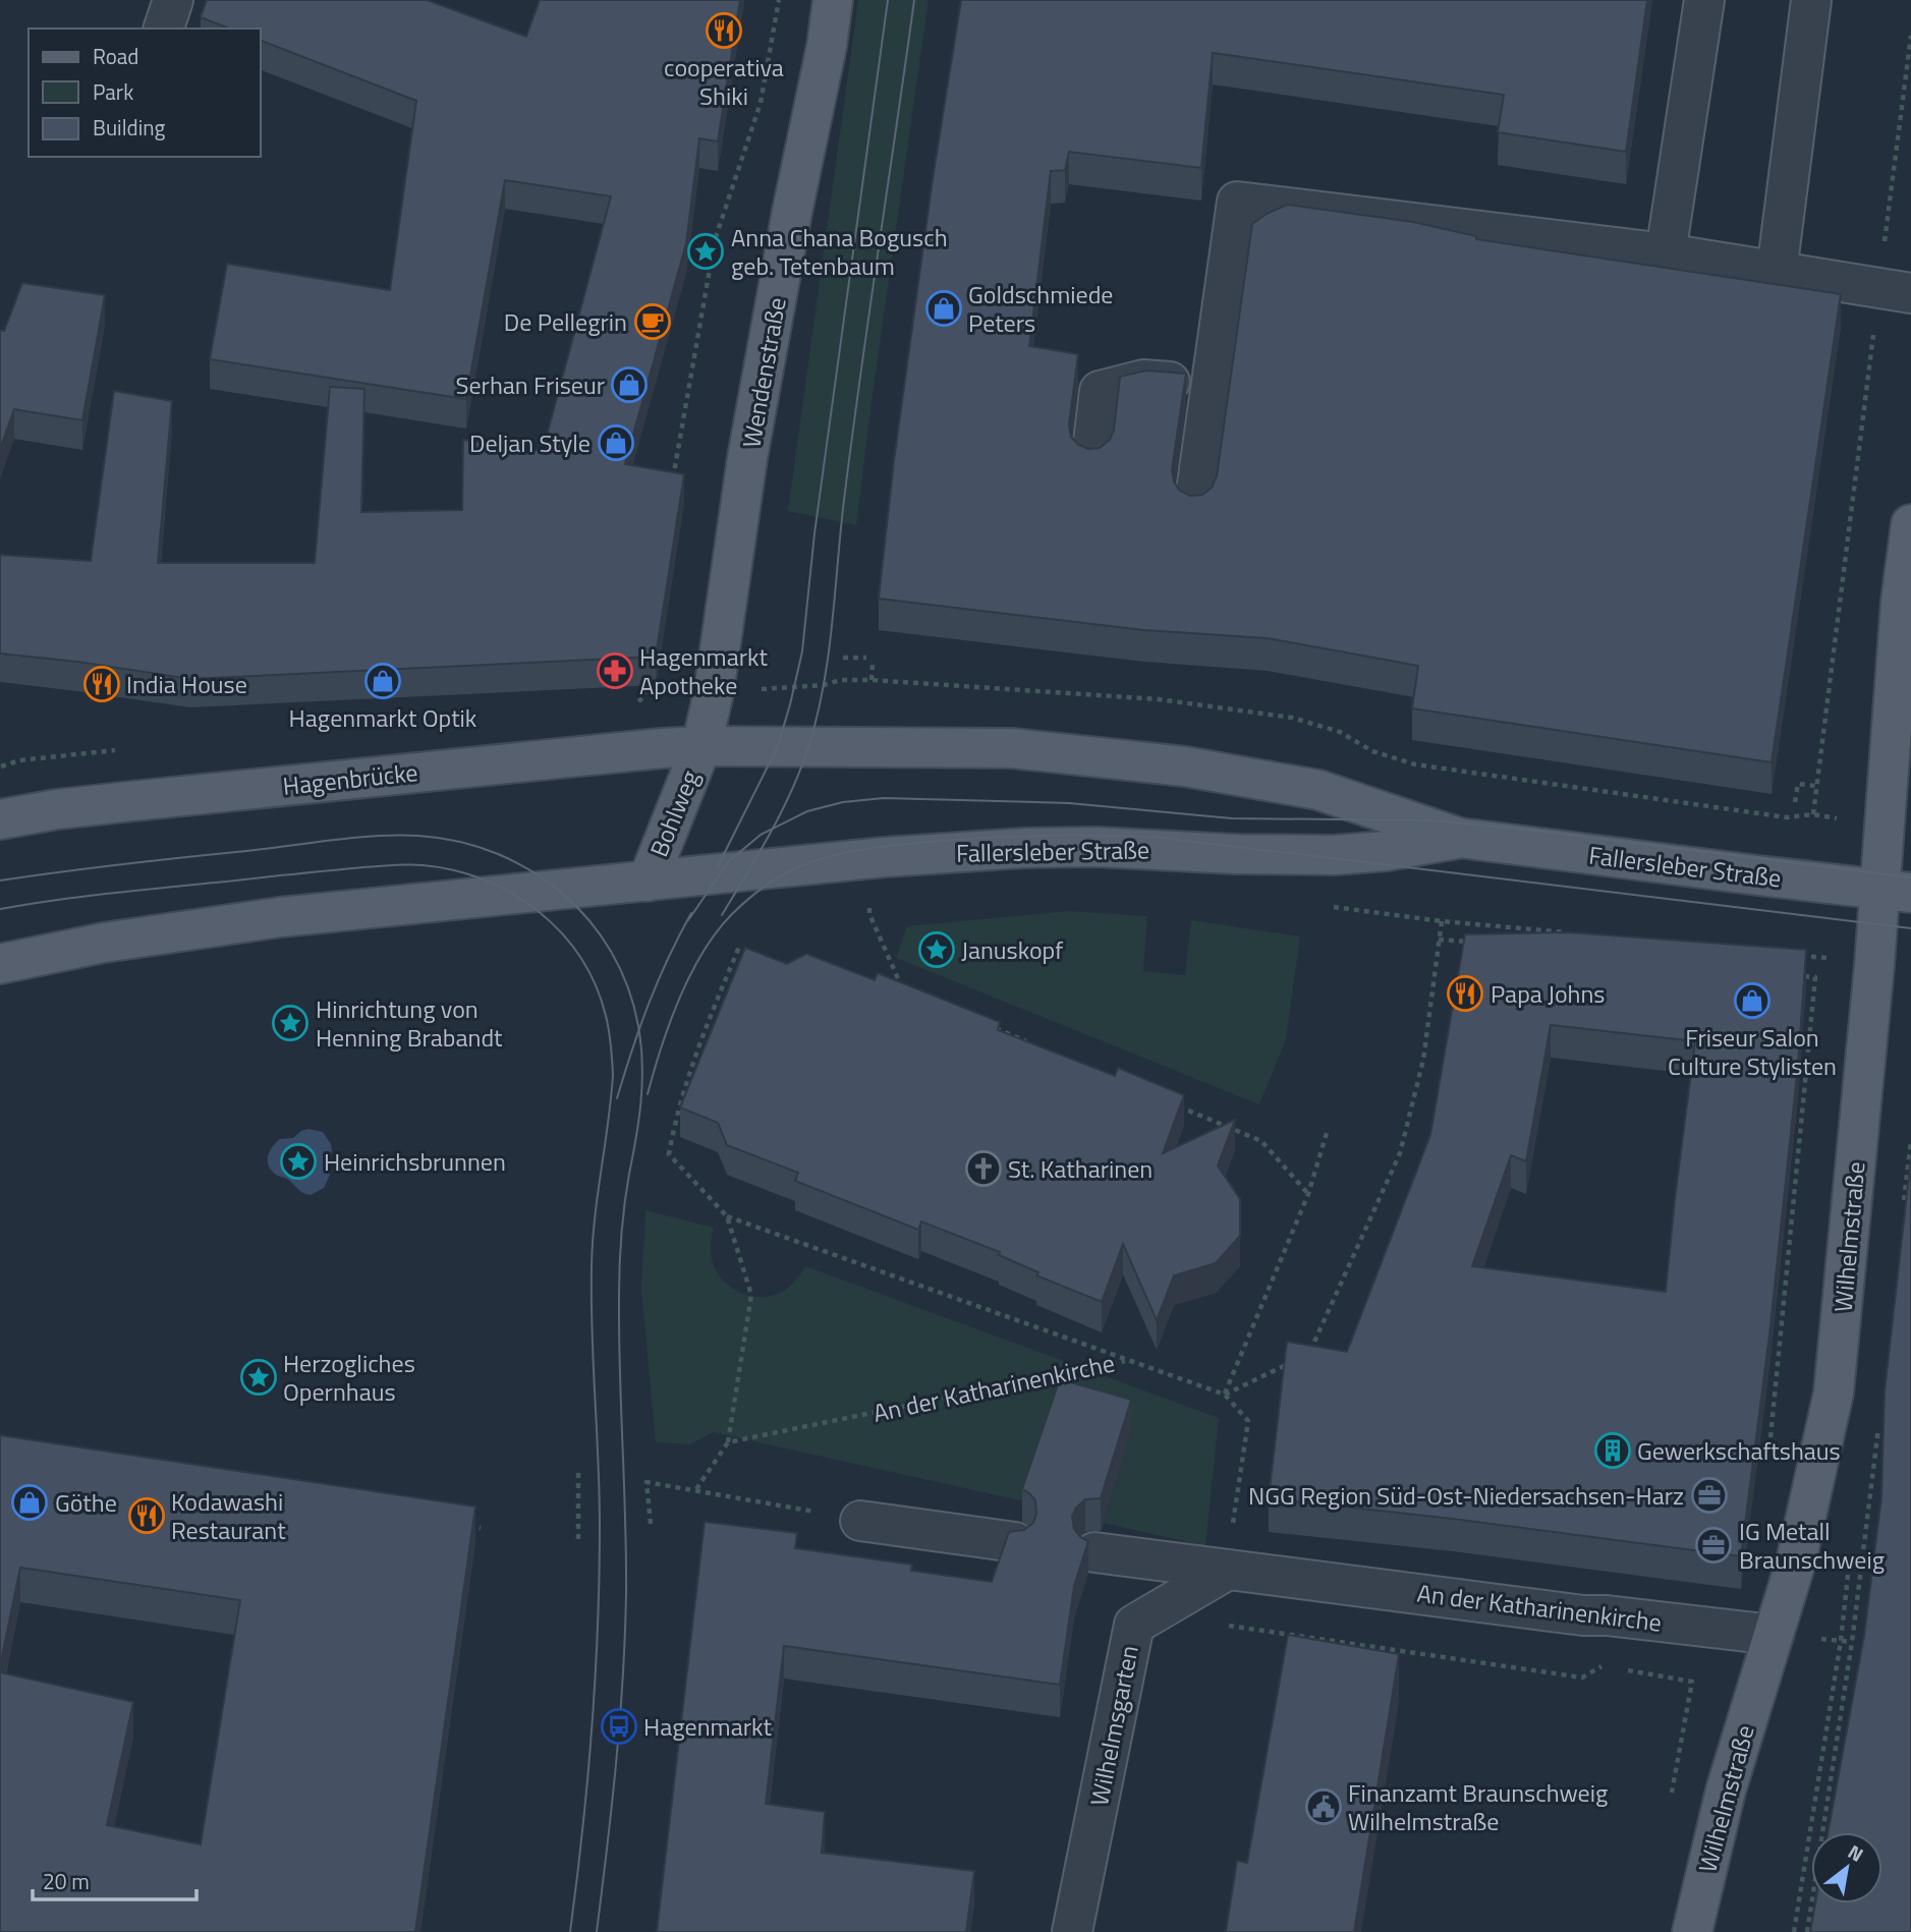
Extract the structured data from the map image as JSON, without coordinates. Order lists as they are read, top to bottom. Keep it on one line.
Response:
{"streets":{"main road":["Wendenstraße","Hagenbrücke","Bohlweg","Fallersleber Straße","Wilhelmstraße"],"street":["An der Katharinenkirche","Wilhelmsgarten"]},"crossings":[["Wendenstraße","Hagenbrücke"],["Wendenstraße","Bohlweg"],["Wendenstraße","Fallersleber Straße"],["Hagenbrücke","Bohlweg"],["Hagenbrücke","Fallersleber Straße"],["Bohlweg","Fallersleber Straße"],["Fallersleber Straße","Wilhelmstraße"],["Wilhelmstraße","An der Katharinenkirche"],["An der Katharinenkirche","Wilhelmsgarten"]],"places":{"restaurant":["cooperativa Shiki","India House","Papa Johns","Kodawashi Restaurant"],"place":["Anna Chana Bogusch geb. Tetenbaum","Januskopf","Hinrichtung von Henning Brabandt","Heinrichsbrunnen","Herzogliches Opernhaus"],"shop":["Goldschmiede Peters","Serhan Friseur","Deljan Style","Hagenmarkt Optik","Friseur Salon Culture Stylisten","Göthe"],"cafe":["De Pellegrin"],"pharmacy":["Hagenmarkt Apotheke"],"church":["St. Katharinen"],"building":["Gewerkschaftshaus"],"office":["NGG Region Süd-Ost-Niedersachsen-Harz","IG Metall Braunschweig"],"bus stop":["Hagenmarkt"],"public building":["Finanzamt Braunschweig Wilhelmstraße"]},"legend":["Road","Park","Building"],"scale_bar":"20 m","north":"top right"}
